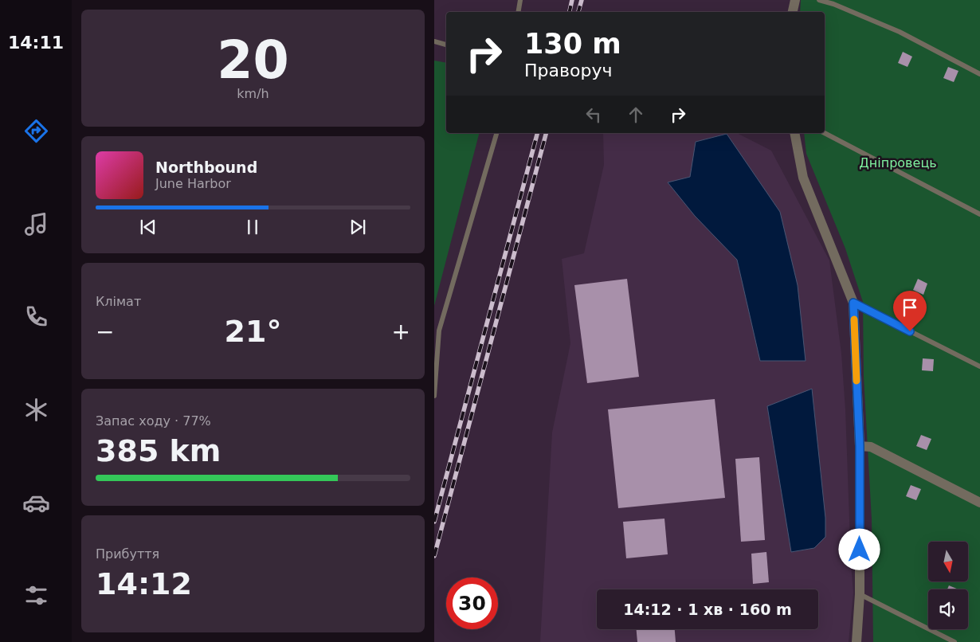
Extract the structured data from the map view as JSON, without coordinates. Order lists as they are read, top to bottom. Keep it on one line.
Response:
{"parks":["Дніпровець"],"north":"bottom","page":{"tabs":"14:11","tile":[["20","km/h"],"Клімат",["Запас ходу · 77%","385 km"],["Прибуття","14:12"]],"turn":["130 m","Праворуч"],"song":["Northbound","June Harbor"],"heat":["−","21°","+"],"limit":"30","trip":"14:12 · 1 хв · 160 m"}}
